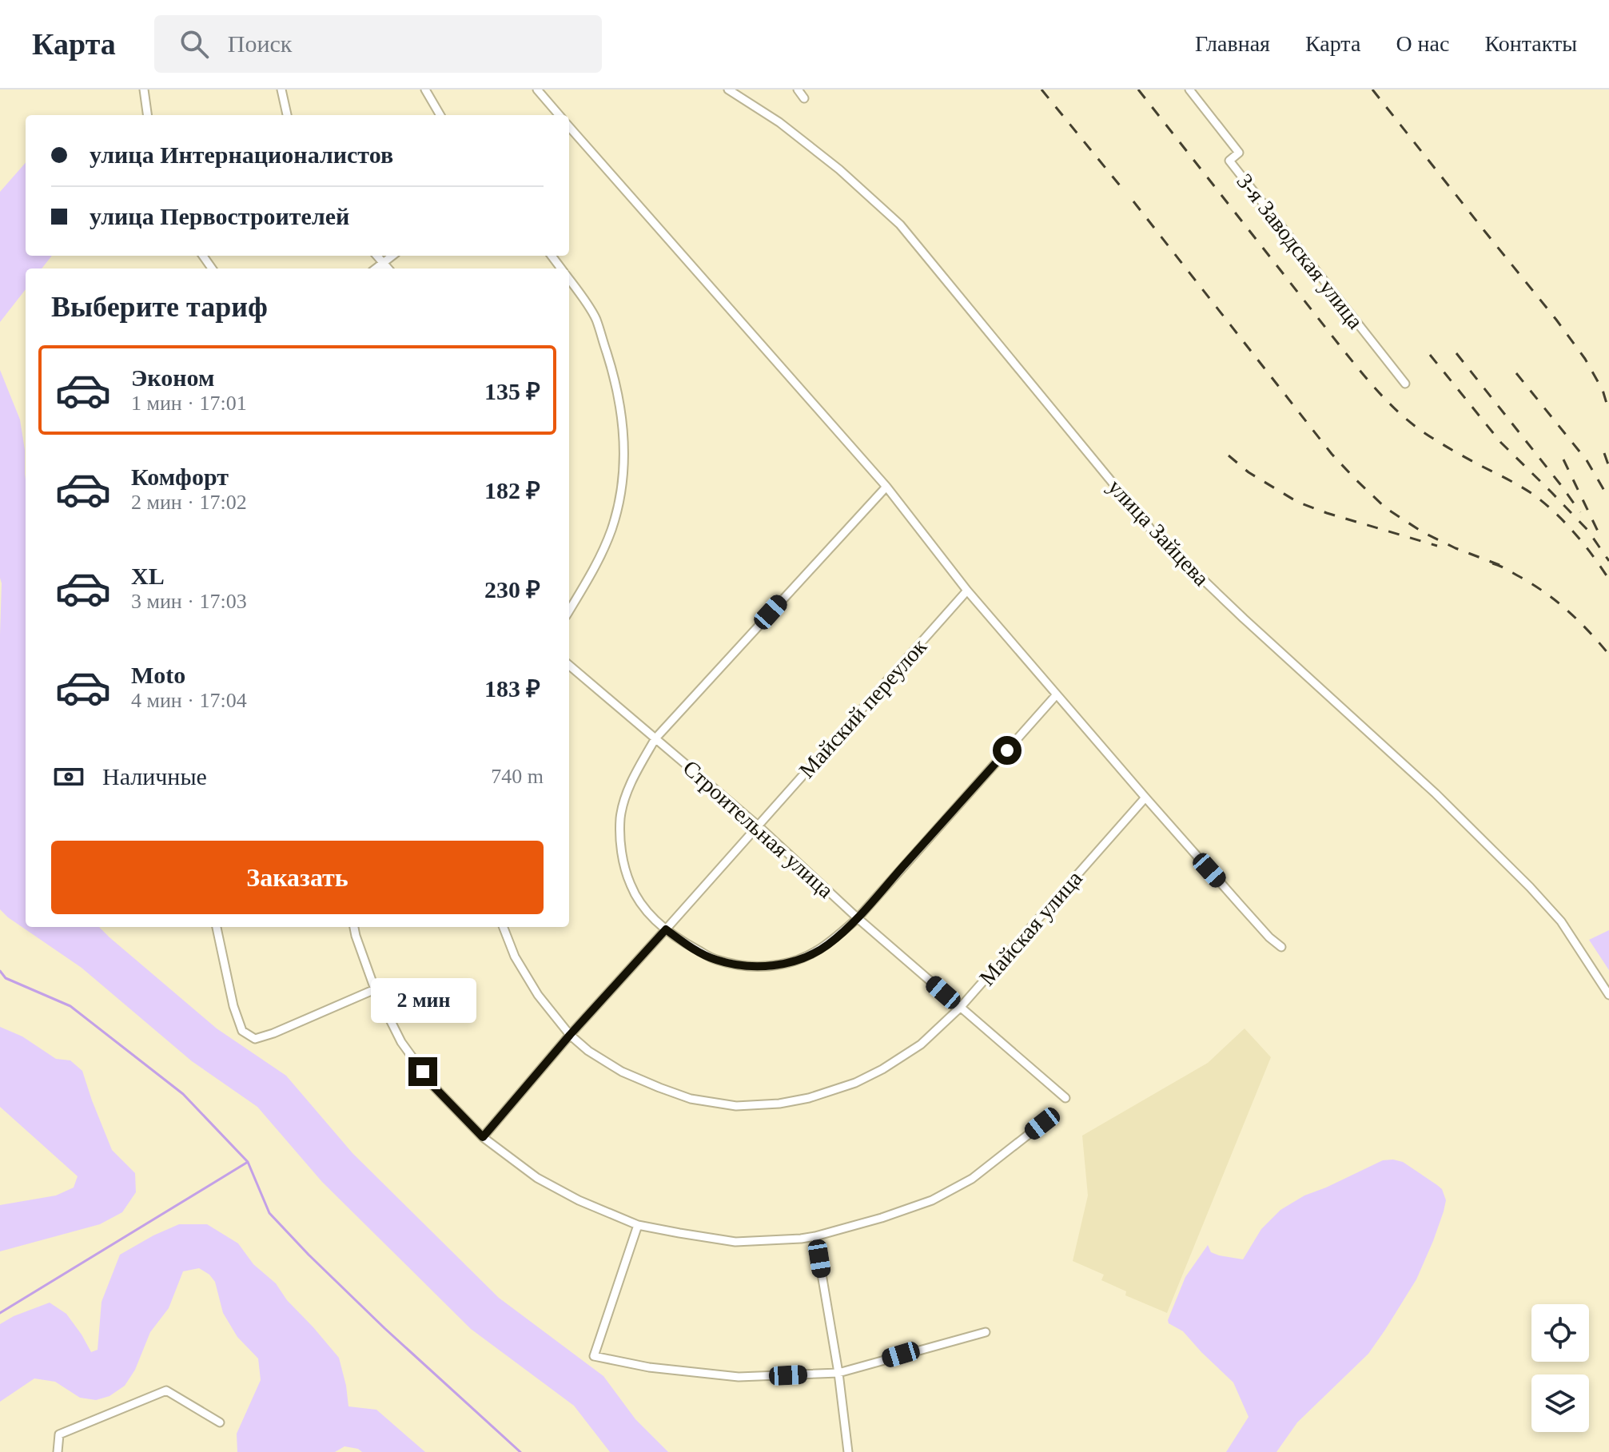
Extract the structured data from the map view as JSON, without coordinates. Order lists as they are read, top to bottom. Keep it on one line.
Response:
{"streets":{"street":["3-я Заводская улица","улица Зайцева","Майский переулок","Строительная улица","Майская улица"]},"crossings":[["Майский переулок","Строительная улица"],["Майский переулок","Майская улица"],["Строительная улица","Майская улица"]],"page":{"header":"Карта","search":"Поиск","nav":["Главная","Карта","О нас","Контакты"],"banner":["улица Интернационалистов","улица Первостроителей"],"heading":"Выберите тариф","list":[{"name":"Эконом","note":"1 мин · 17:01","value":"135 ₽"},{"name":"Комфорт","note":"2 мин · 17:02","value":"182 ₽"},{"name":"XL","note":"3 мин · 17:03","value":"230 ₽"},{"name":"Moto","note":"4 мин · 17:04","value":"183 ₽"}],"pay":["Наличные","740 m"],"buttons":"Заказать","bubble":"2 мин"}}
